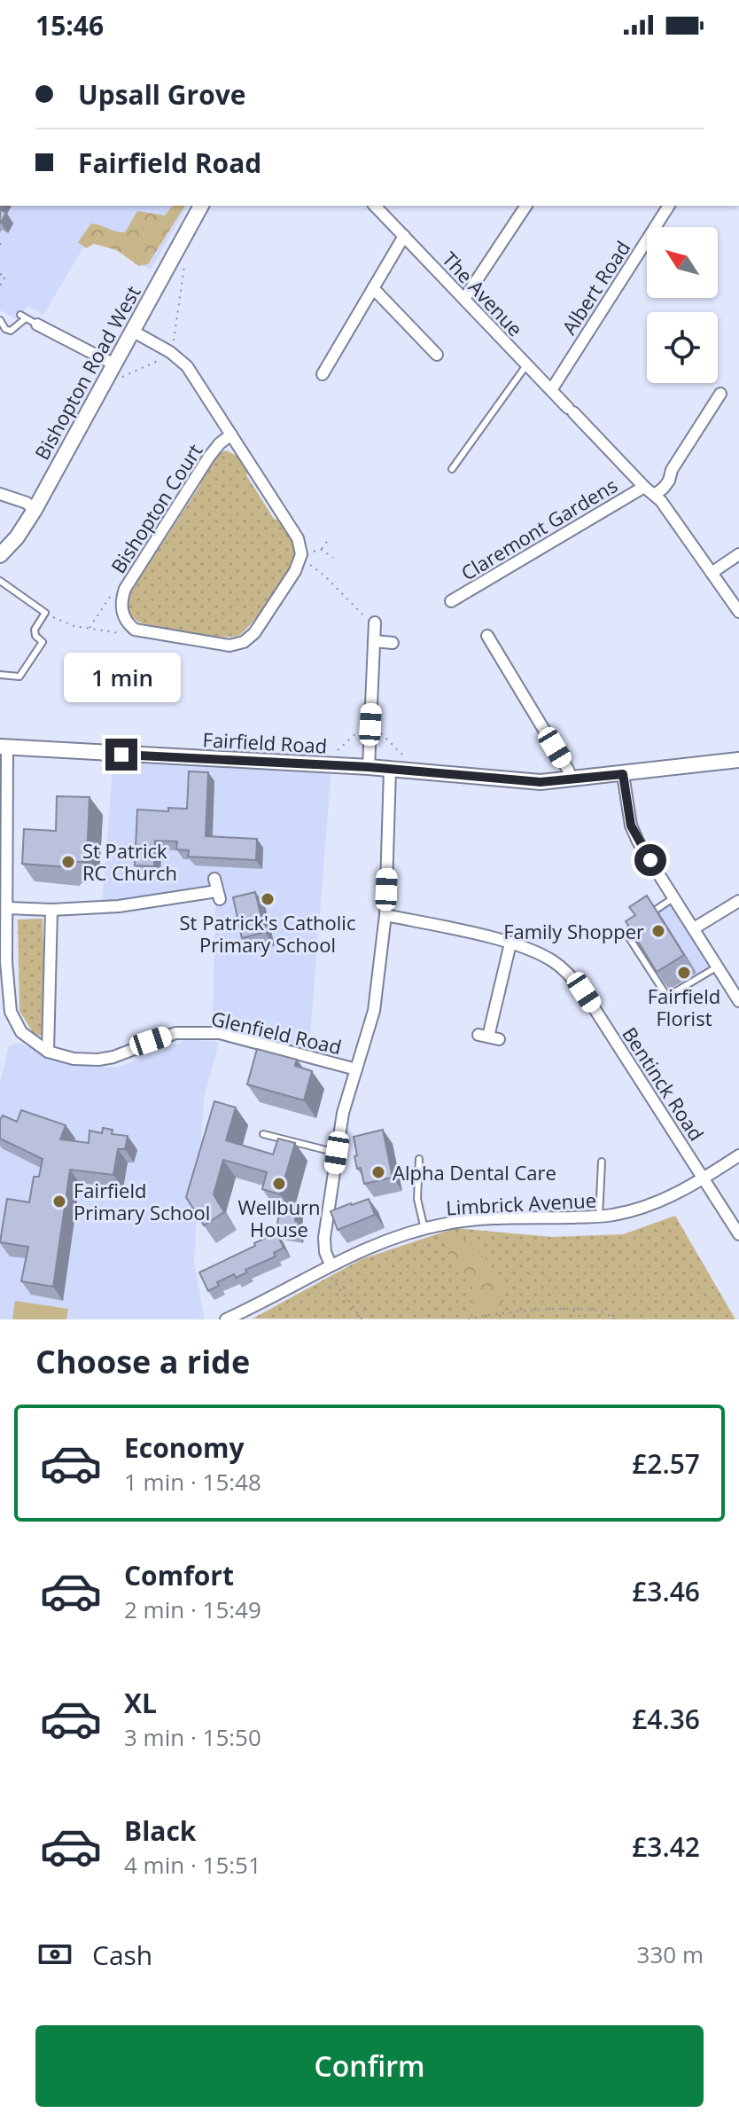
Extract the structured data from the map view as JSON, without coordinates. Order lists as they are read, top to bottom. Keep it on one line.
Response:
{"streets":{"street":["Albert Road","The Avenue","Bishopton Road West","Bishopton Court","Claremont Gardens","Fairfield Road","Glenfield Road","Bentinck Road","Limbrick Avenue"]},"crossings":[["Albert Road","The Avenue"],["The Avenue","Claremont Gardens"],["Fairfield Road","Glenfield Road"],["Bentinck Road","Limbrick Avenue"]],"places":["St Patrick RC Church","St Patrick's Catholic Primary School","Family Shopper","Fairfield Florist","Alpha Dental Care","Wellburn House","Fairfield Primary School"],"north":"top left","page":{"status":"15:46","banner":["Upsall Grove","Fairfield Road"],"bubble":"1 min","heading":"Choose a ride","list":[{"name":"Economy","note":"1 min · 15:48","value":"£2.57"},{"name":"Comfort","note":"2 min · 15:49","value":"£3.46"},{"name":"XL","note":"3 min · 15:50","value":"£4.36"},{"name":"Black","note":"4 min · 15:51","value":"£3.42"}],"pay":["Cash","330 m"],"buttons":"Confirm"}}
